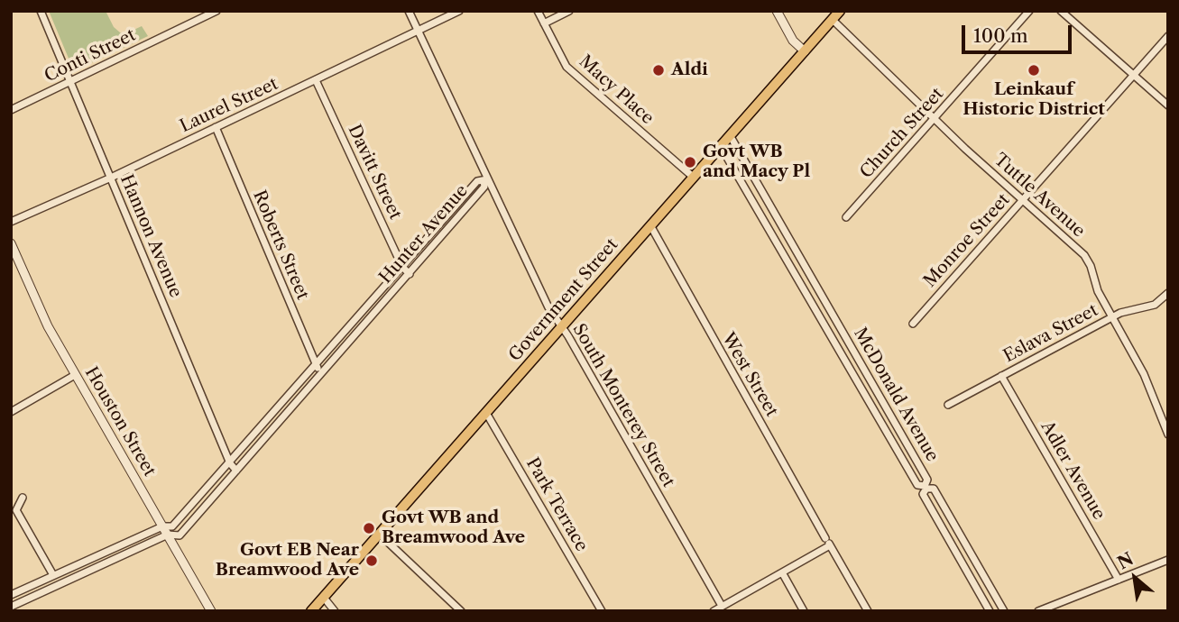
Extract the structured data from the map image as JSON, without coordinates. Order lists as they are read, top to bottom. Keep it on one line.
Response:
{"streets":{"main road":["Government Street"],"street":["Conti Street","Macy Place","Laurel Street","Church Street","Davitt Street","Tuttle Avenue","Hunter Avenue","Hannon Avenue","Monroe Street","Roberts Street","Eslava Street","West Street","McDonald Avenue","South Monterey Street","Houston Street","Adler Avenue","Park Terrace"]},"crossings":[["Conti Street","Hannon Avenue"],["Macy Place","Government Street"],["Laurel Street","Davitt Street"],["Laurel Street","Hannon Avenue"],["Laurel Street","Roberts Street"],["Laurel Street","South Monterey Street"],["Church Street","Tuttle Avenue"],["Davitt Street","Hunter Avenue"],["Tuttle Avenue","Monroe Street"],["Tuttle Avenue","Government Street"],["Tuttle Avenue","Eslava Street"],["Hunter Avenue","Hannon Avenue"],["Hunter Avenue","Roberts Street"],["Hunter Avenue","South Monterey Street"],["Hunter Avenue","Houston Street"],["Government Street","West Street"],["Government Street","McDonald Avenue"],["Government Street","South Monterey Street"],["Government Street","Park Terrace"],["Eslava Street","Adler Avenue"]],"places":["Aldi","Leinkauf Historic District","Govt WB and Macy Pl","Govt WB and Breamwood Ave","Govt EB Near Breamwood Ave"],"scale_bar":"100 m","north":"top left"}
